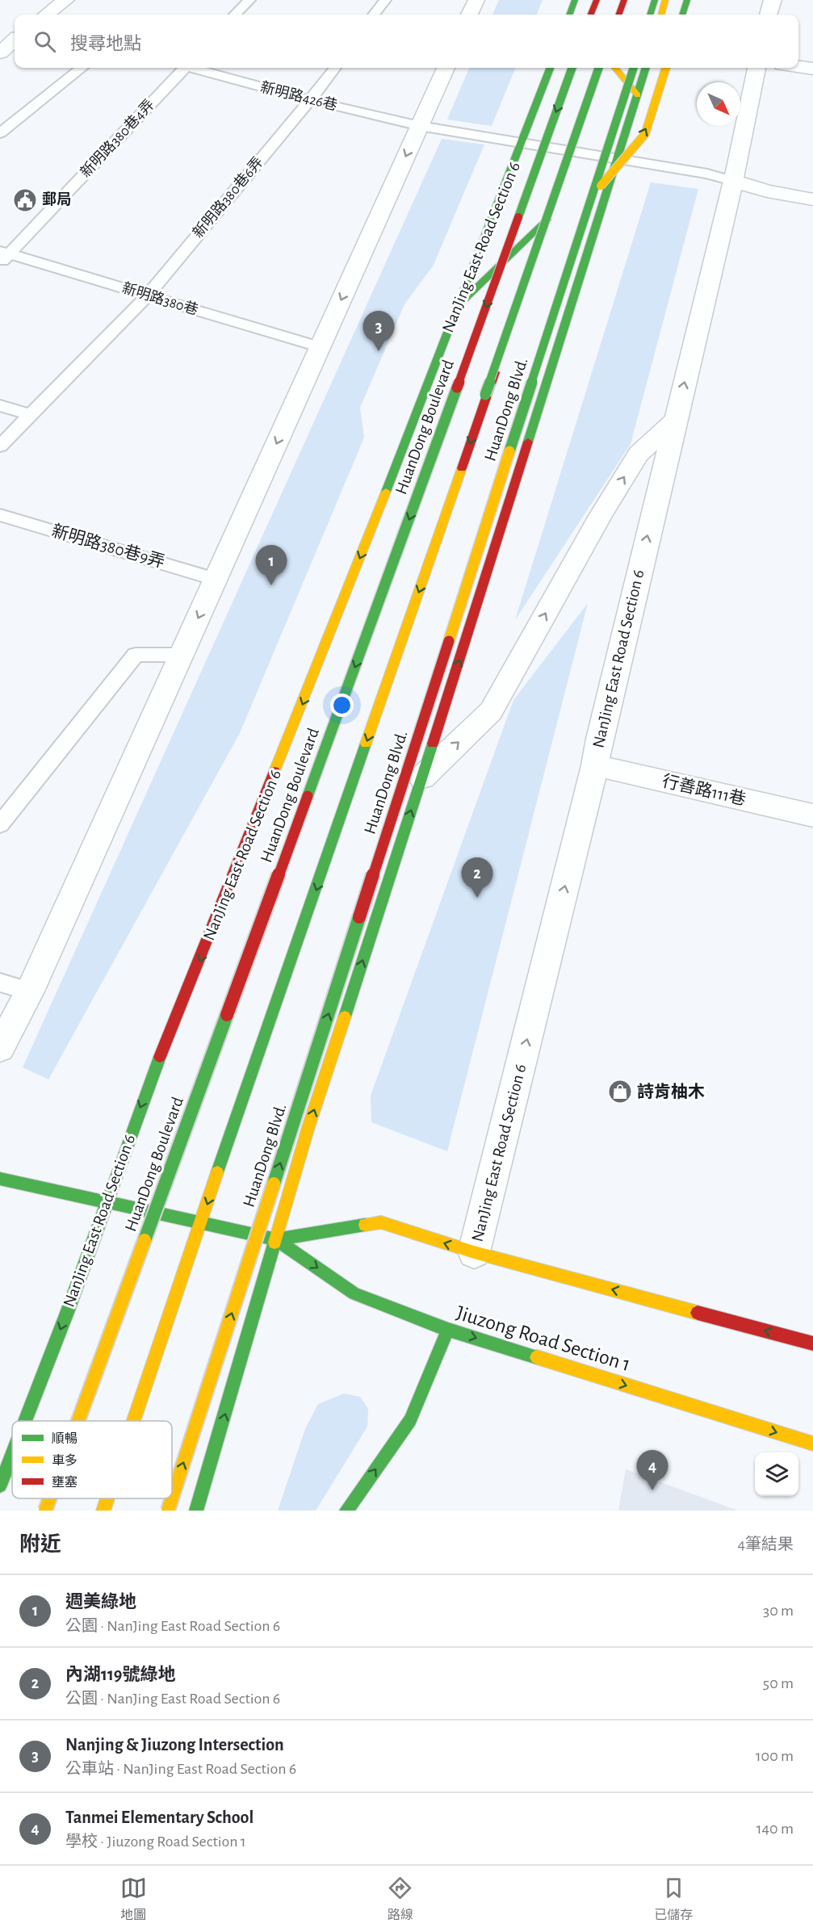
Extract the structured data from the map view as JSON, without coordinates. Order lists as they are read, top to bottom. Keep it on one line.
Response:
{"streets":{"main road":["NanJing East Road Section 6","HuanDong Blvd.","HuanDong Boulevard","Jiuzong Road Section 1"],"street":["行善路111巷"],"lane":["新明路426巷","新明路380巷4弄","新明路380巷6弄","新明路380巷","新明路380巷9弄"]},"crossings":[["新明路426巷","新明路380巷6弄"],["新明路426巷","NanJing East Road Section 6"],["新明路380巷4弄","新明路380巷"],["新明路380巷6弄","新明路380巷"],["NanJing East Road Section 6","行善路111巷"],["NanJing East Road Section 6","Jiuzong Road Section 1"]],"places":{"public building":["郵局"],"shop":["詩肯柚木"]},"legend":["順暢","車多","壅塞"],"north":"bottom right","page":{"search":"搜尋地點","pins":["3","1","2","4"],"heading":["附近","4筆結果"],"list":[{"mark":"1","name":"週美綠地","note":"公園 · NanJing East Road Section 6","value":"30 m"},{"mark":"2","name":"內湖119號綠地","note":"公園 · NanJing East Road Section 6","value":"50 m"},{"mark":"3","name":"Nanjing & Jiuzong Intersection","note":"公車站 · NanJing East Road Section 6","value":"100 m"},{"mark":"4","name":"Tanmei Elementary School","note":"學校 · Jiuzong Road Section 1","value":"140 m"}],"nav":["地圖","路線","已儲存"]}}
